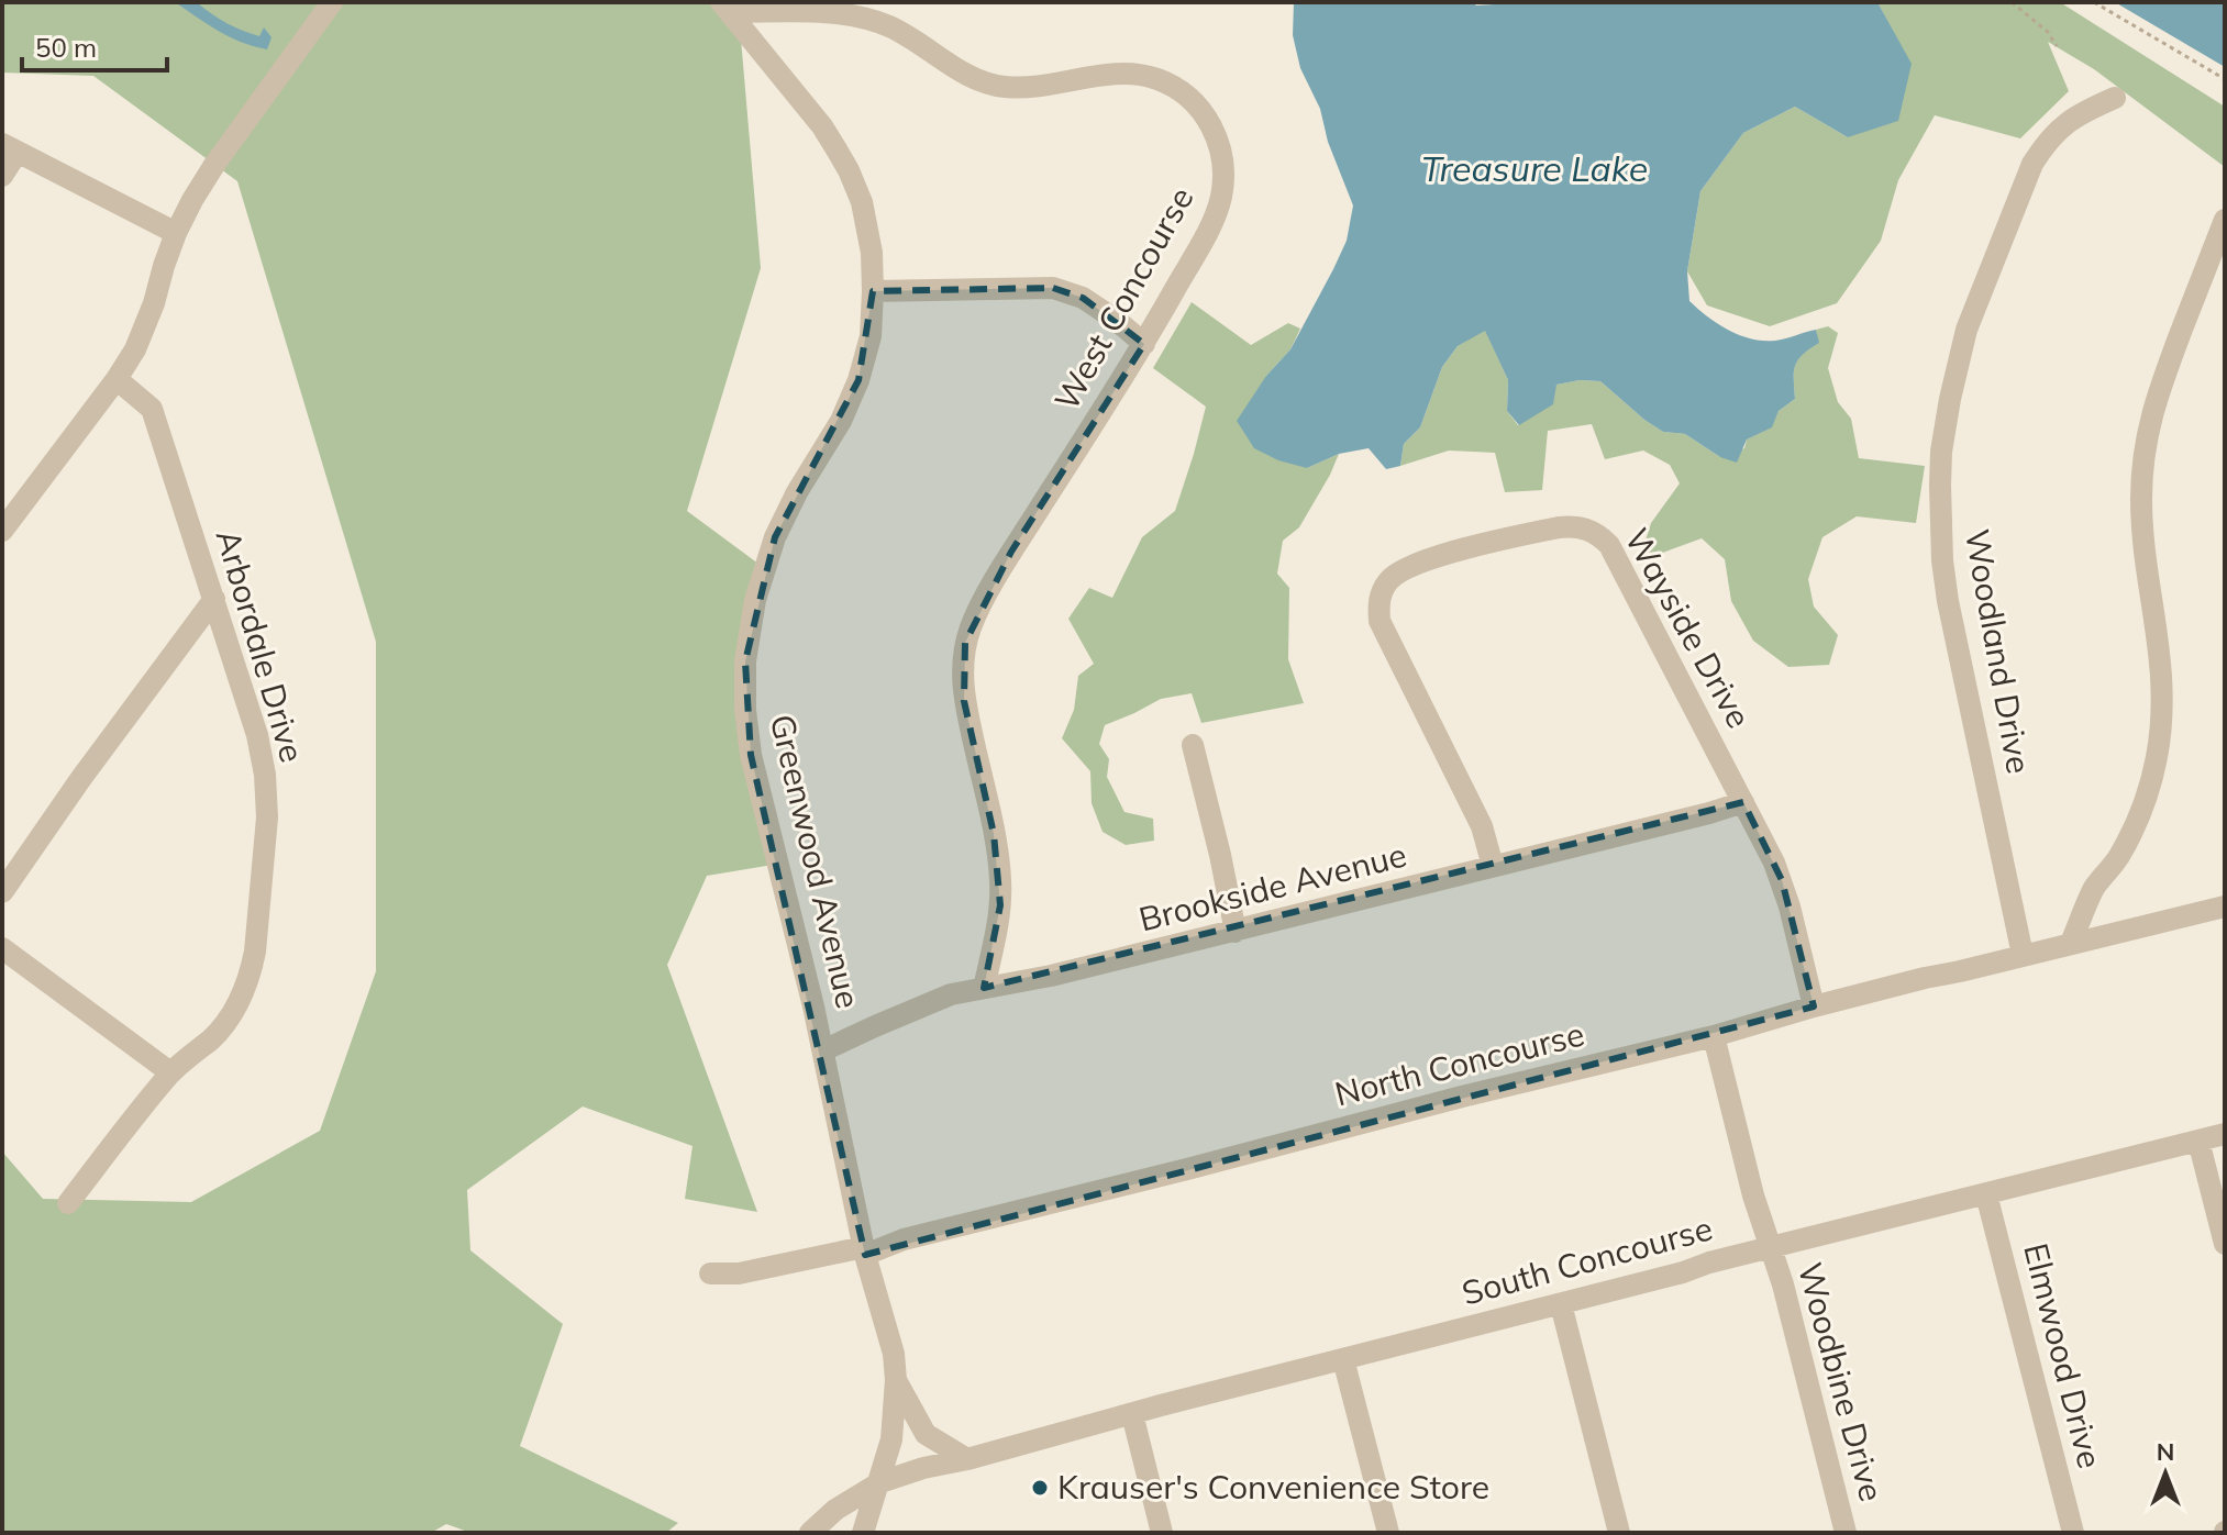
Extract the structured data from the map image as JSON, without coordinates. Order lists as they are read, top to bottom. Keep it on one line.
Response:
{"streets":{"street":["West Concourse","Wayside Drive","Arbordale Drive","Woodland Drive","Greenwood Avenue","Brookside Avenue","North Concourse","South Concourse","Elmwood Drive","Woodbine Drive"]},"crossings":[["West Concourse","Greenwood Avenue"],["West Concourse","Brookside Avenue"],["Wayside Drive","Brookside Avenue"],["Wayside Drive","North Concourse"],["Woodland Drive","North Concourse"],["Greenwood Avenue","Brookside Avenue"],["Greenwood Avenue","North Concourse"],["Greenwood Avenue","South Concourse"],["North Concourse","Woodbine Drive"],["South Concourse","Elmwood Drive"],["South Concourse","Woodbine Drive"]],"water":["Treasure Lake"],"places":["Krauser's Convenience Store"],"scale_bar":"50 m","north":"top"}
